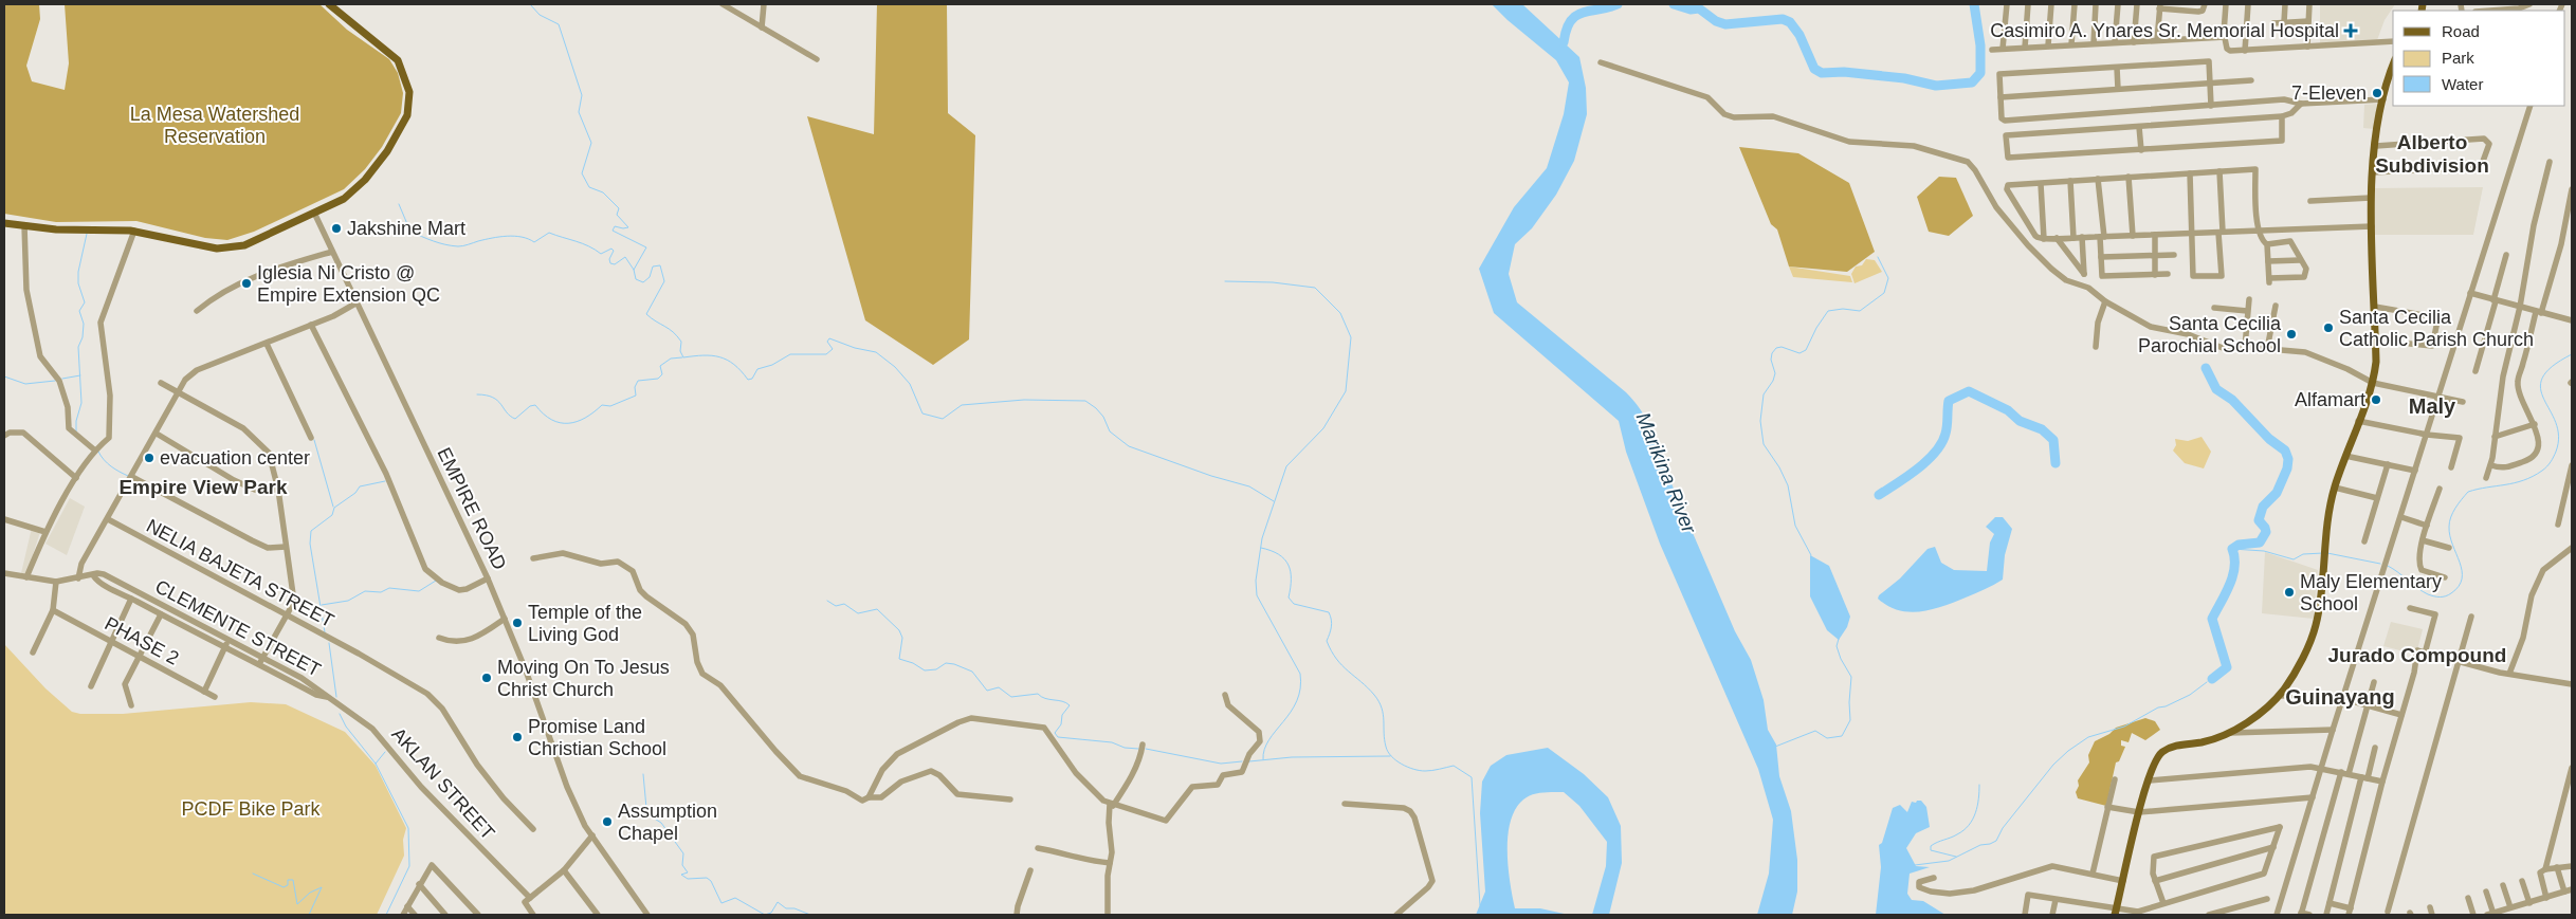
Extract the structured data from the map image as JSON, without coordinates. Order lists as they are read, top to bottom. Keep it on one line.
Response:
{"streets":{"street":["EMPIRE ROAD","NELIA BAJETA STREET","CLEMENTE STREET","PHASE 2","AKLAN STREET"]},"crossings":[["CLEMENTE STREET","AKLAN STREET"]],"districts":["Alberto Subdivision","Maly","Empire View Park","Jurado Compound","Guinayang"],"water":["Marikina River"],"parks":["La Mesa Watershed Reservation","PCDF Bike Park"],"places":{"health":["Casimiro A. Ynares Sr. Memorial Hospital"],"other":["7-Eleven","Jakshine Mart","Iglesia Ni Cristo @ Empire Extension QC","Santa Cecilia Catholic Parish Church","Santa Cecilia Parochial School","Alfamart","evacuation center","Maly Elementary School","Temple of the Living God","Moving On To Jesus Christ Church","Promise Land Christian School","Assumption Chapel"]},"legend":["Road","Park","Water"]}
